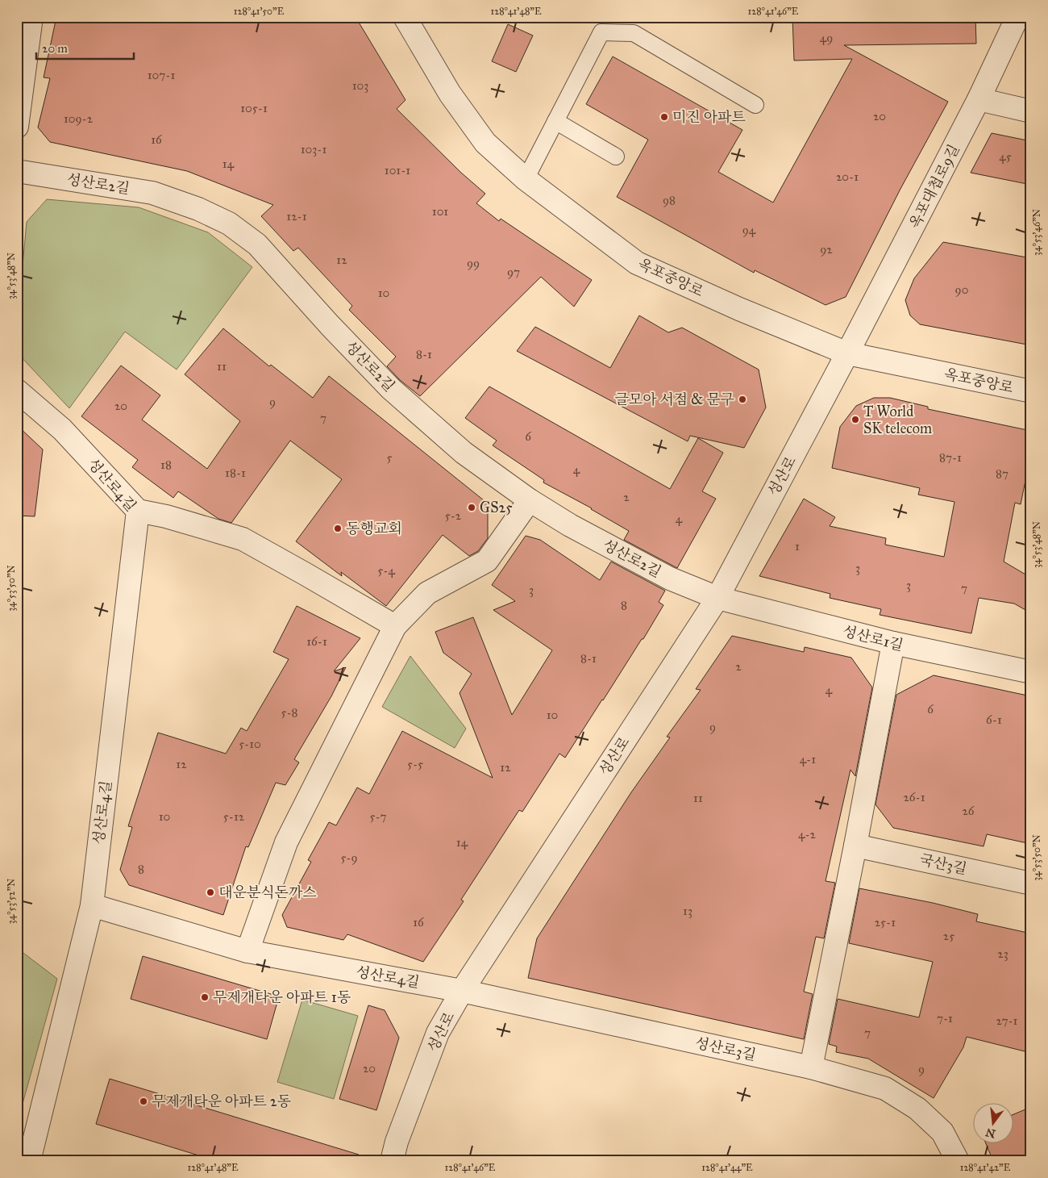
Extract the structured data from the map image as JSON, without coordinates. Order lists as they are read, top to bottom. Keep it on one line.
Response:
{"streets":{"street":["성산로2길","옥포대첩로9길","옥포중앙로","성산로","성산로4길","성산로1길","국산3길","성산로3길"]},"crossings":[["성산로2길","성산로"],["성산로2길","성산로1길"],["옥포대첩로9길","옥포중앙로"],["옥포대첩로9길","성산로"],["옥포중앙로","성산로"],["성산로","성산로4길"],["성산로","성산로1길"],["성산로","성산로3길"],["성산로4길","성산로3길"]],"places":["미진 아파트","글모아 서점 & 문구","T World SK telecom","GS25","동행교회","대운분식돈까스","무제개타운 아파트 1동","무제개타운 아파트 2동"],"house_numbers":["49","107-1","103","105-1","20","109-2","16","103-1","45","14","101-1","20-1","98","101","12-1","94","92","12","99","97","90","10","8-1","11","9","20","7","6","5","87-1","18","4","18-1","87","2","5-2","4","1","3","5-4","3","7","3","8","16-1","8-1","2","4","6","5-8","10","6-1","9","5-10","4-1","12","5-5","12","26-1","11","26","10","5-12","5-7","4-2","14","5-9","8","13","16","25-1","25","23","7-1","27-1","7","20","9"],"scale_bar":"20 m","north":"bottom","coordinates":["128°41'50\"E","128°41'48\"E","128°41'46\"E","34°53'46\"N","34°53'48\"N","34°53'50\"N","34°53'52\"N","128°41'44\"E","128°41'42\"E"]}
